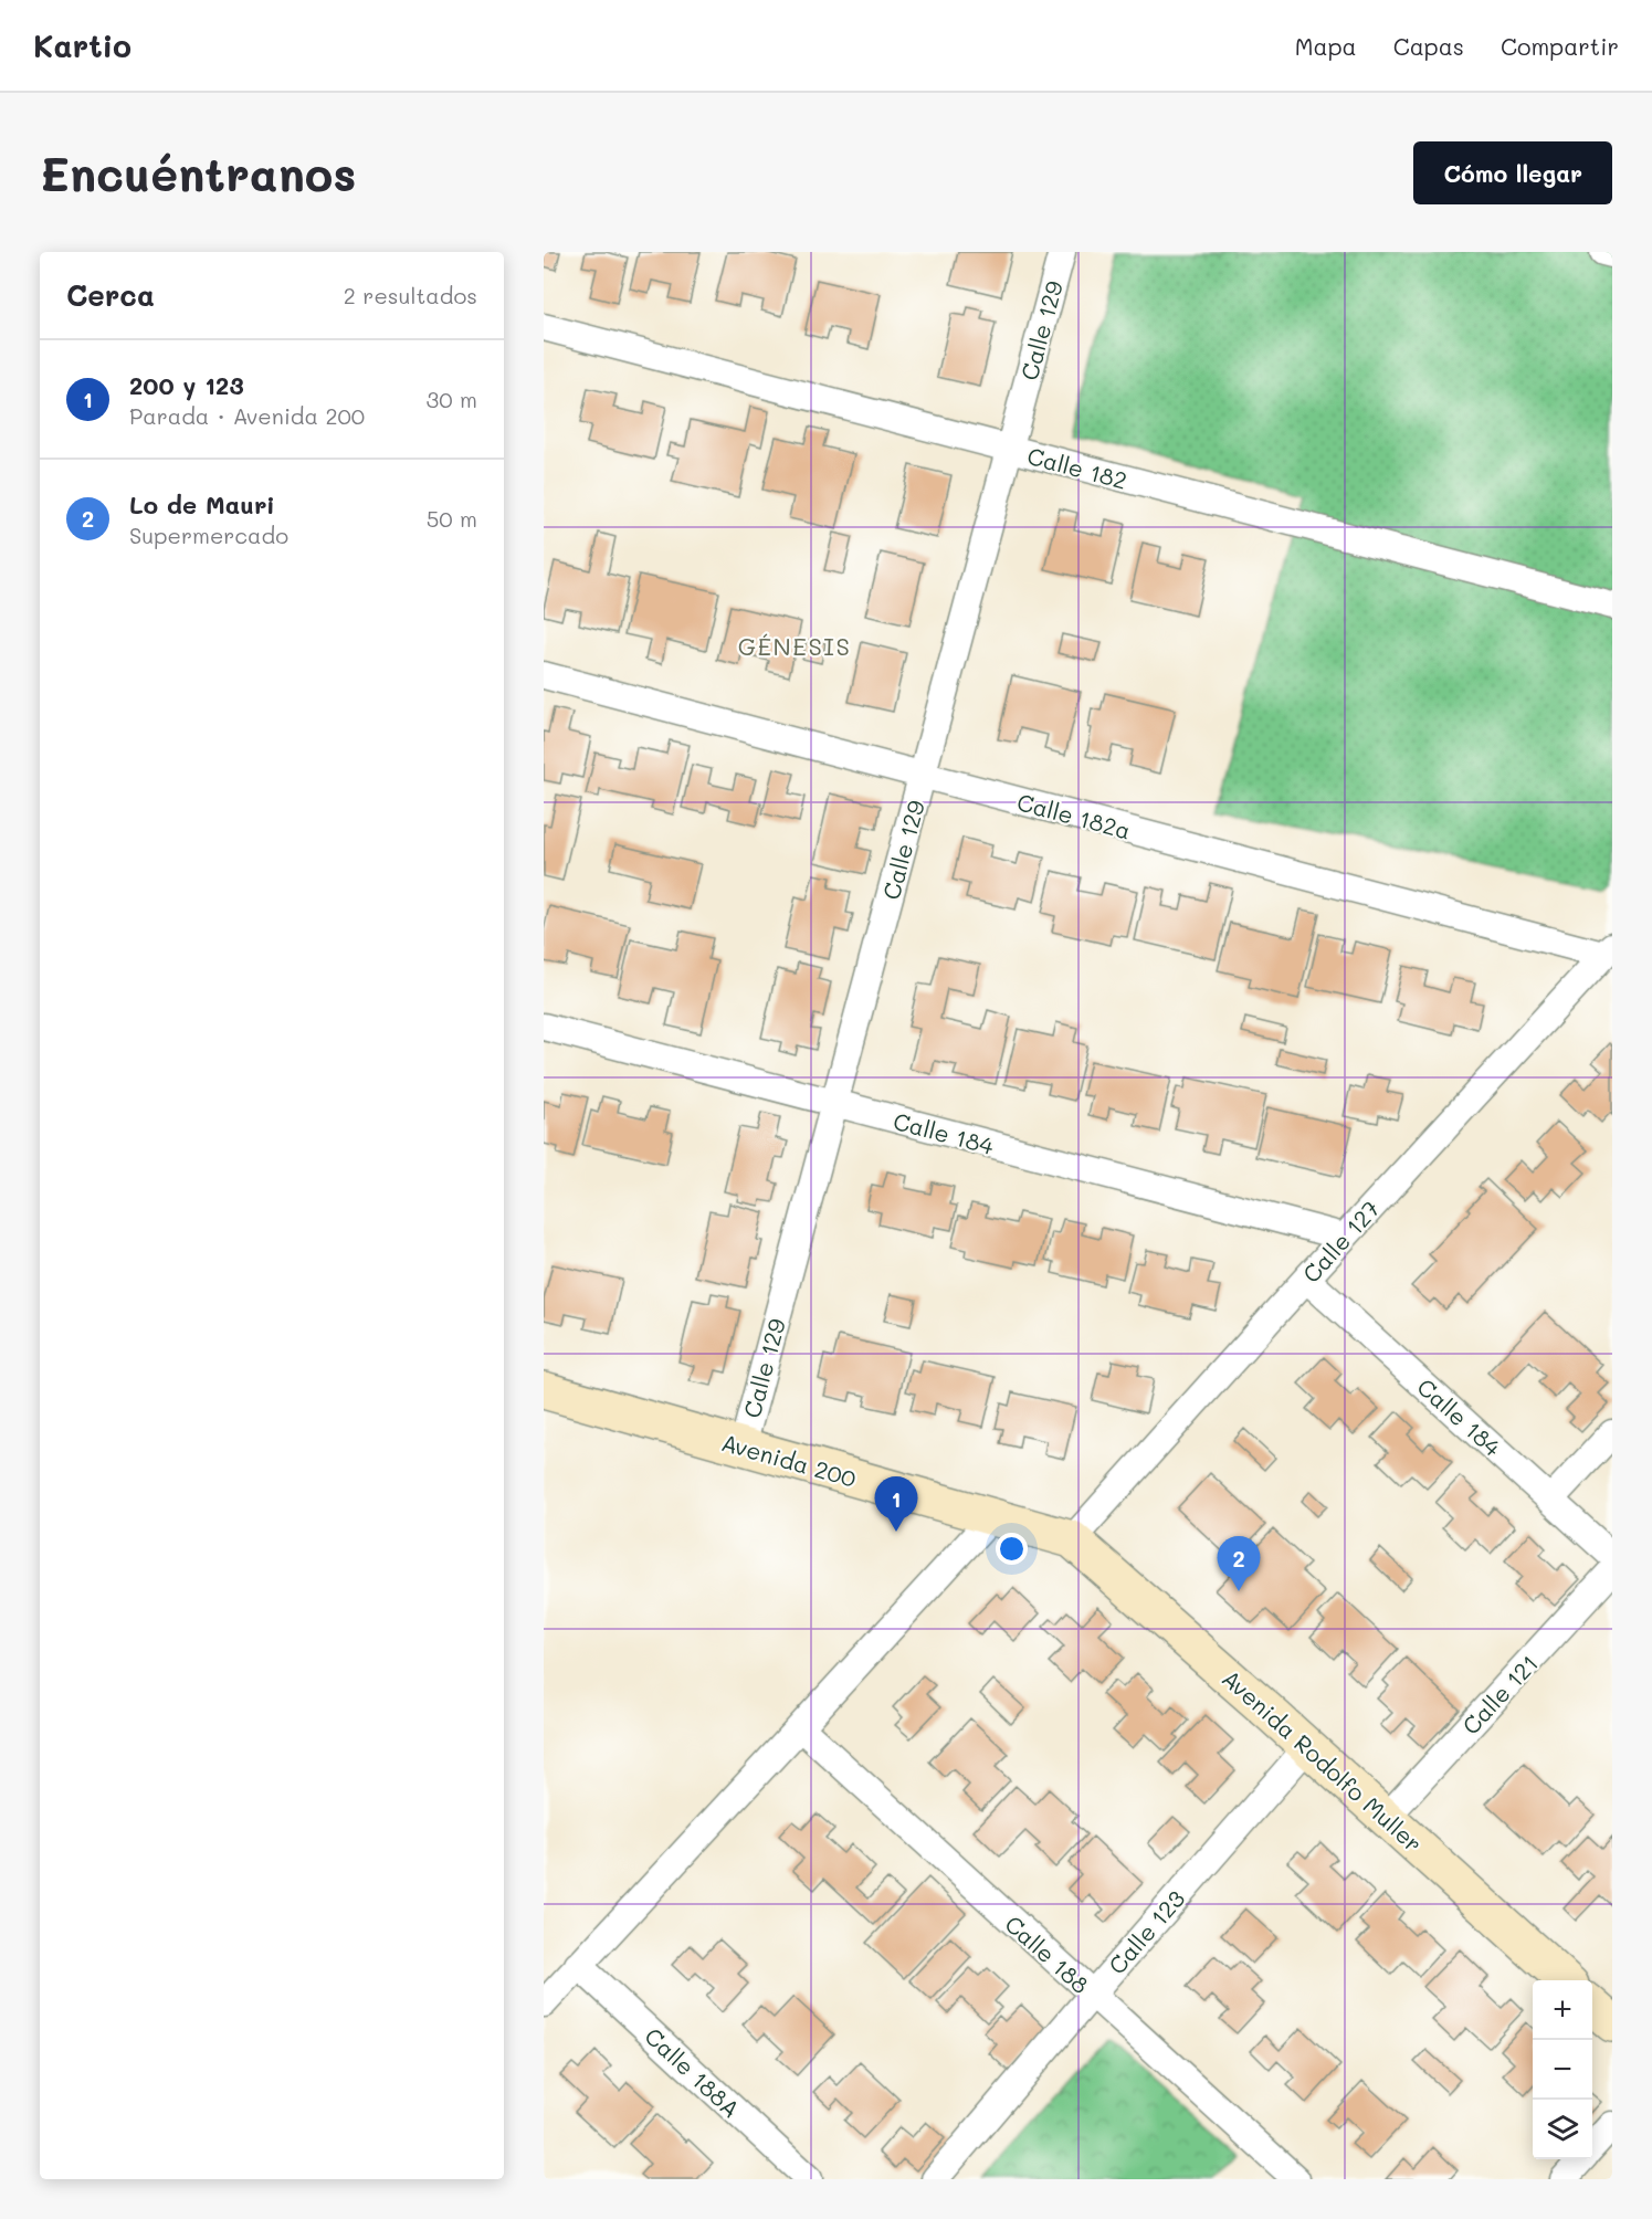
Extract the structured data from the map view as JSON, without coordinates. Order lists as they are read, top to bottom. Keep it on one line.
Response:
{"streets":{"main road":["Avenida 200","Avenida Rodolfo Muller"],"street":["Calle 129","Calle 182","Calle 182a","Calle 184","Calle 127","Calle 121","Calle 123","Calle 188","Calle 188A"]},"crossings":[["Calle 129","Calle 182"],["Calle 129","Calle 182a"],["Calle 129","Calle 184"],["Calle 129","Avenida 200"],["Calle 182a","Calle 127"],["Calle 184","Calle 127"],["Calle 127","Avenida 200"],["Calle 127","Avenida Rodolfo Muller"],["Avenida 200","Avenida Rodolfo Muller"],["Calle 121","Avenida Rodolfo Muller"],["Avenida Rodolfo Muller","Calle 123"],["Calle 123","Calle 188"]],"districts":["GÉNESIS"],"page":{"header":"Kartio","nav":["Mapa","Capas","Compartir"],"buttons":"Cómo llegar","title":"Encuéntranos","heading":["Cerca","2 resultados"],"list":[{"mark":"1","name":"200 y 123","note":"Parada · Avenida 200","value":"30 m"},{"mark":"2","name":"Lo de Mauri","note":"Supermercado","value":"50 m"}],"pins":["1","2"],"map_buttons":["+","−"]}}
